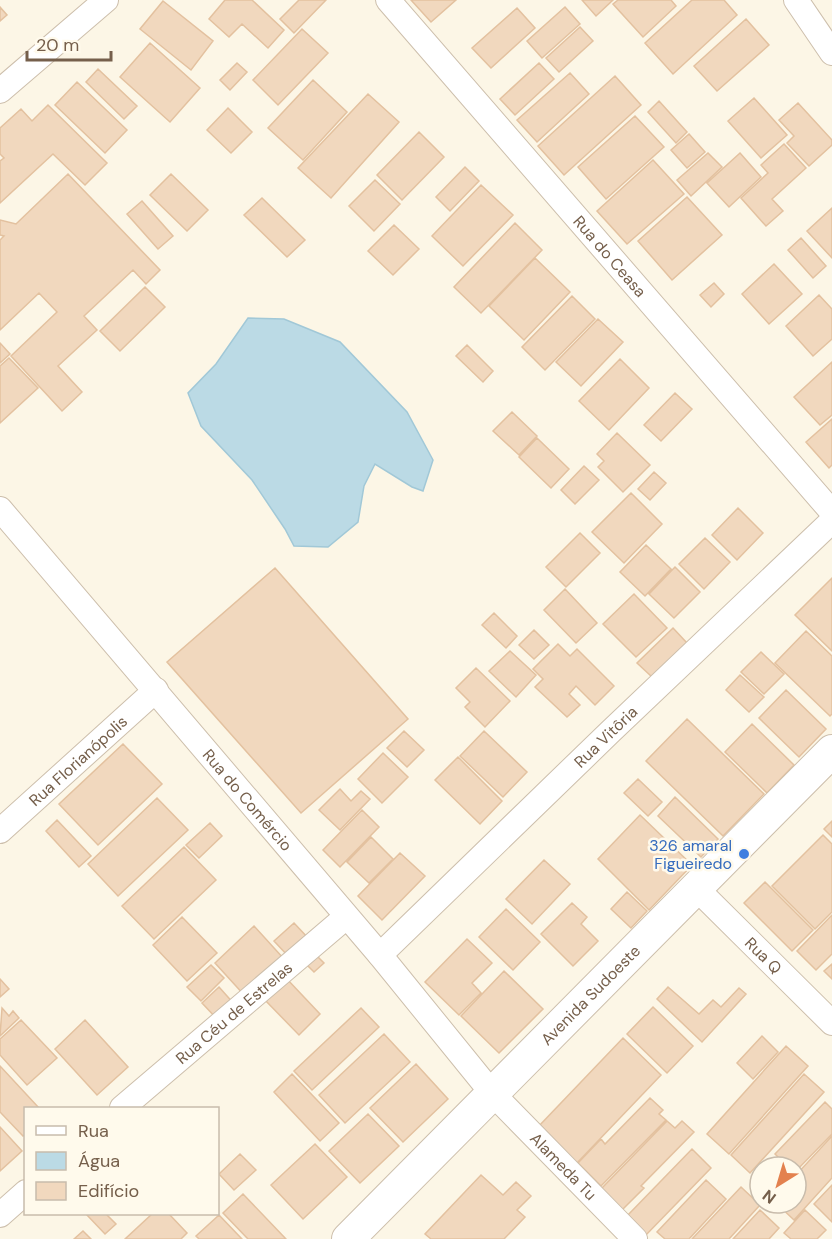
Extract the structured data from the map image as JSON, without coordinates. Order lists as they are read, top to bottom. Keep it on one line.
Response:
{"streets":{"street":["Rua do Ceasa","Rua Vitôria","Rua Florianópolis","Rua do Comércio","Rua Q","Avenida Sudoeste","Rua Céu de Estrelas","Alameda Tu"]},"crossings":[["Rua Vitôria","Rua do Comércio"],["Rua Florianópolis","Rua do Comércio"],["Rua do Comércio","Avenida Sudoeste"],["Rua do Comércio","Rua Céu de Estrelas"],["Rua do Comércio","Alameda Tu"],["Rua Q","Avenida Sudoeste"],["Avenida Sudoeste","Alameda Tu"]],"places":["326 amaral Figueiredo"],"legend":["Rua","Água","Edifício"],"scale_bar":"20 m","north":"bottom left"}
